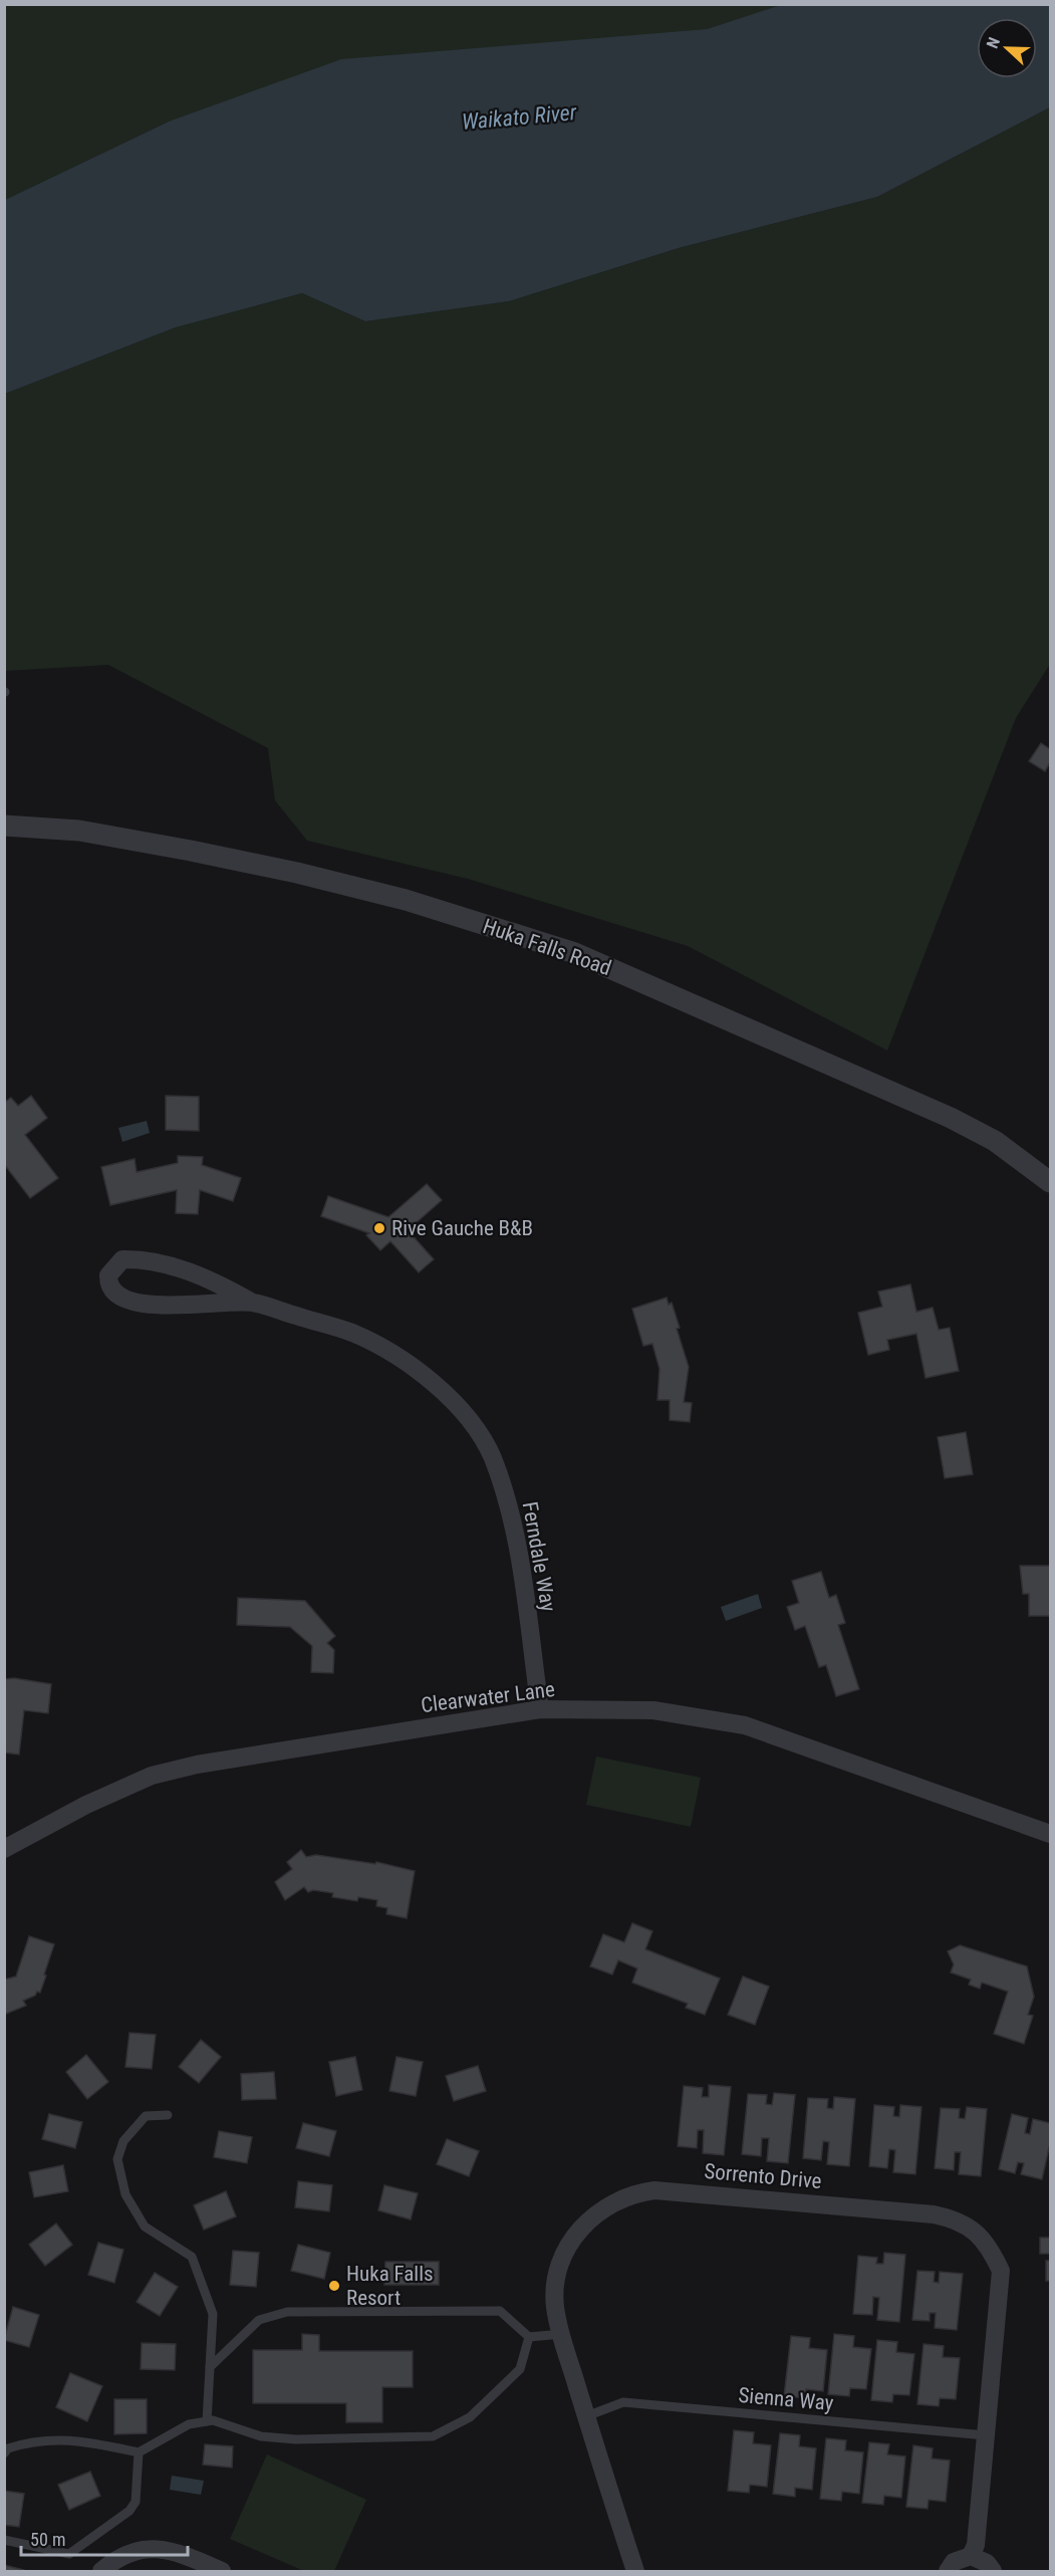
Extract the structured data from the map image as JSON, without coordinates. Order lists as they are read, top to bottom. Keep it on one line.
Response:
{"streets":{"street":["Huka Falls Road","Ferndale Way","Clearwater Lane","Sorrento Drive"],"lane":["Sienna Way"]},"crossings":[["Ferndale Way","Clearwater Lane"],["Sorrento Drive","Sienna Way"]],"water":["Waikato River"],"places":["Rive Gauche B&B","Huka Falls Resort"],"scale_bar":"50 m","north":"left"}
